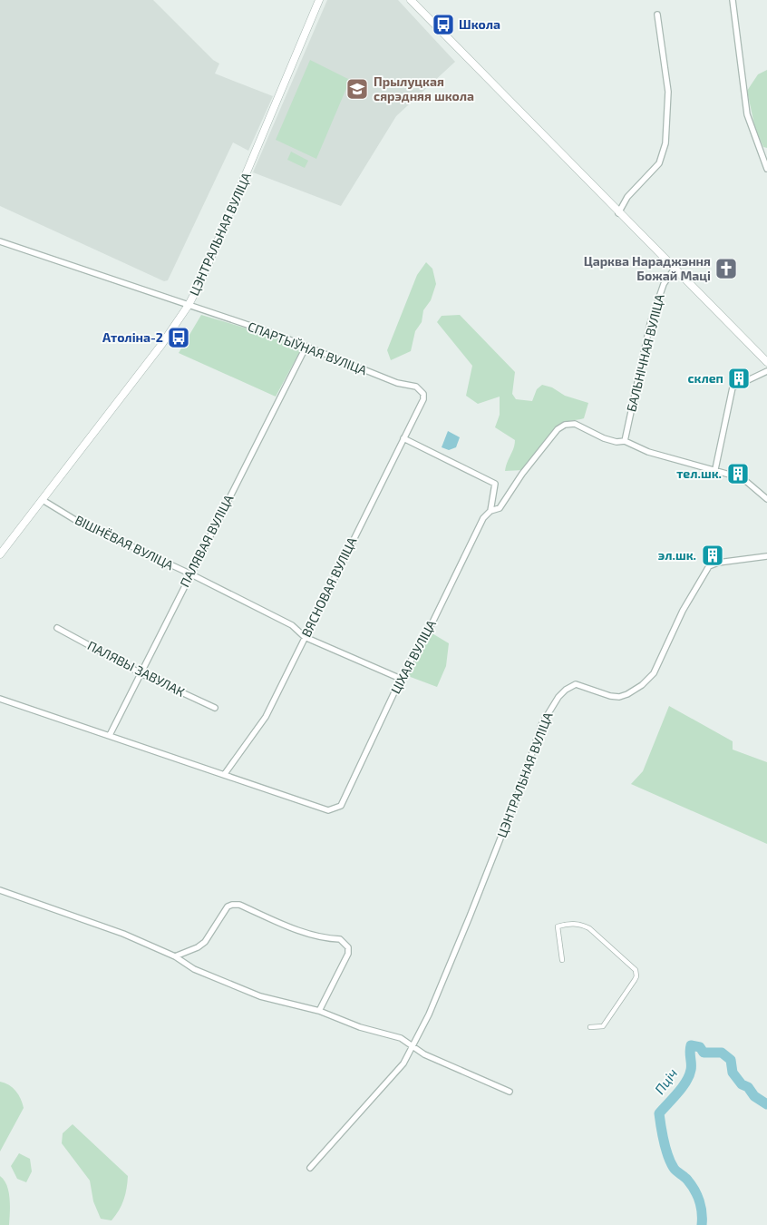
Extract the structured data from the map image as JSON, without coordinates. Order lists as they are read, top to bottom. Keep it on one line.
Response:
{"streets":{"street":["ЦЭНТРАЛЬНАЯ ВУЛІЦА","СПАРТЫЎНАЯ ВУЛІЦА","БАЛЬНІЧНАЯ ВУЛІЦА","ПАЛЯВАЯ ВУЛІЦА","ВІШНЁВАЯ ВУЛІЦА","ВЯСНОВАЯ ВУЛІЦА","ЦІХАЯ ВУЛІЦА","ПАЛЯВЫ ЗАВУЛАК"]},"crossings":[["ЦЭНТРАЛЬНАЯ ВУЛІЦА","СПАРТЫЎНАЯ ВУЛІЦА"],["ЦЭНТРАЛЬНАЯ ВУЛІЦА","ВІШНЁВАЯ ВУЛІЦА"],["СПАРТЫЎНАЯ ВУЛІЦА","ПАЛЯВАЯ ВУЛІЦА"],["СПАРТЫЎНАЯ ВУЛІЦА","ВЯСНОВАЯ ВУЛІЦА"],["ПАЛЯВАЯ ВУЛІЦА","ВІШНЁВАЯ ВУЛІЦА"],["ПАЛЯВАЯ ВУЛІЦА","ПАЛЯВЫ ЗАВУЛАК"],["ВІШНЁВАЯ ВУЛІЦА","ВЯСНОВАЯ ВУЛІЦА"],["ВІШНЁВАЯ ВУЛІЦА","ЦІХАЯ ВУЛІЦА"],["ВЯСНОВАЯ ВУЛІЦА","ЦІХАЯ ВУЛІЦА"]],"water":["Пціч"],"places":{"bus stop":["Школа","Атоліна-2"],"school or university":["Прылуцкая сярэдняя школа"],"church":["Царква Нараджэння Божай Маці"],"building":["склеп","тел.шк.","эл.шк."]}}
